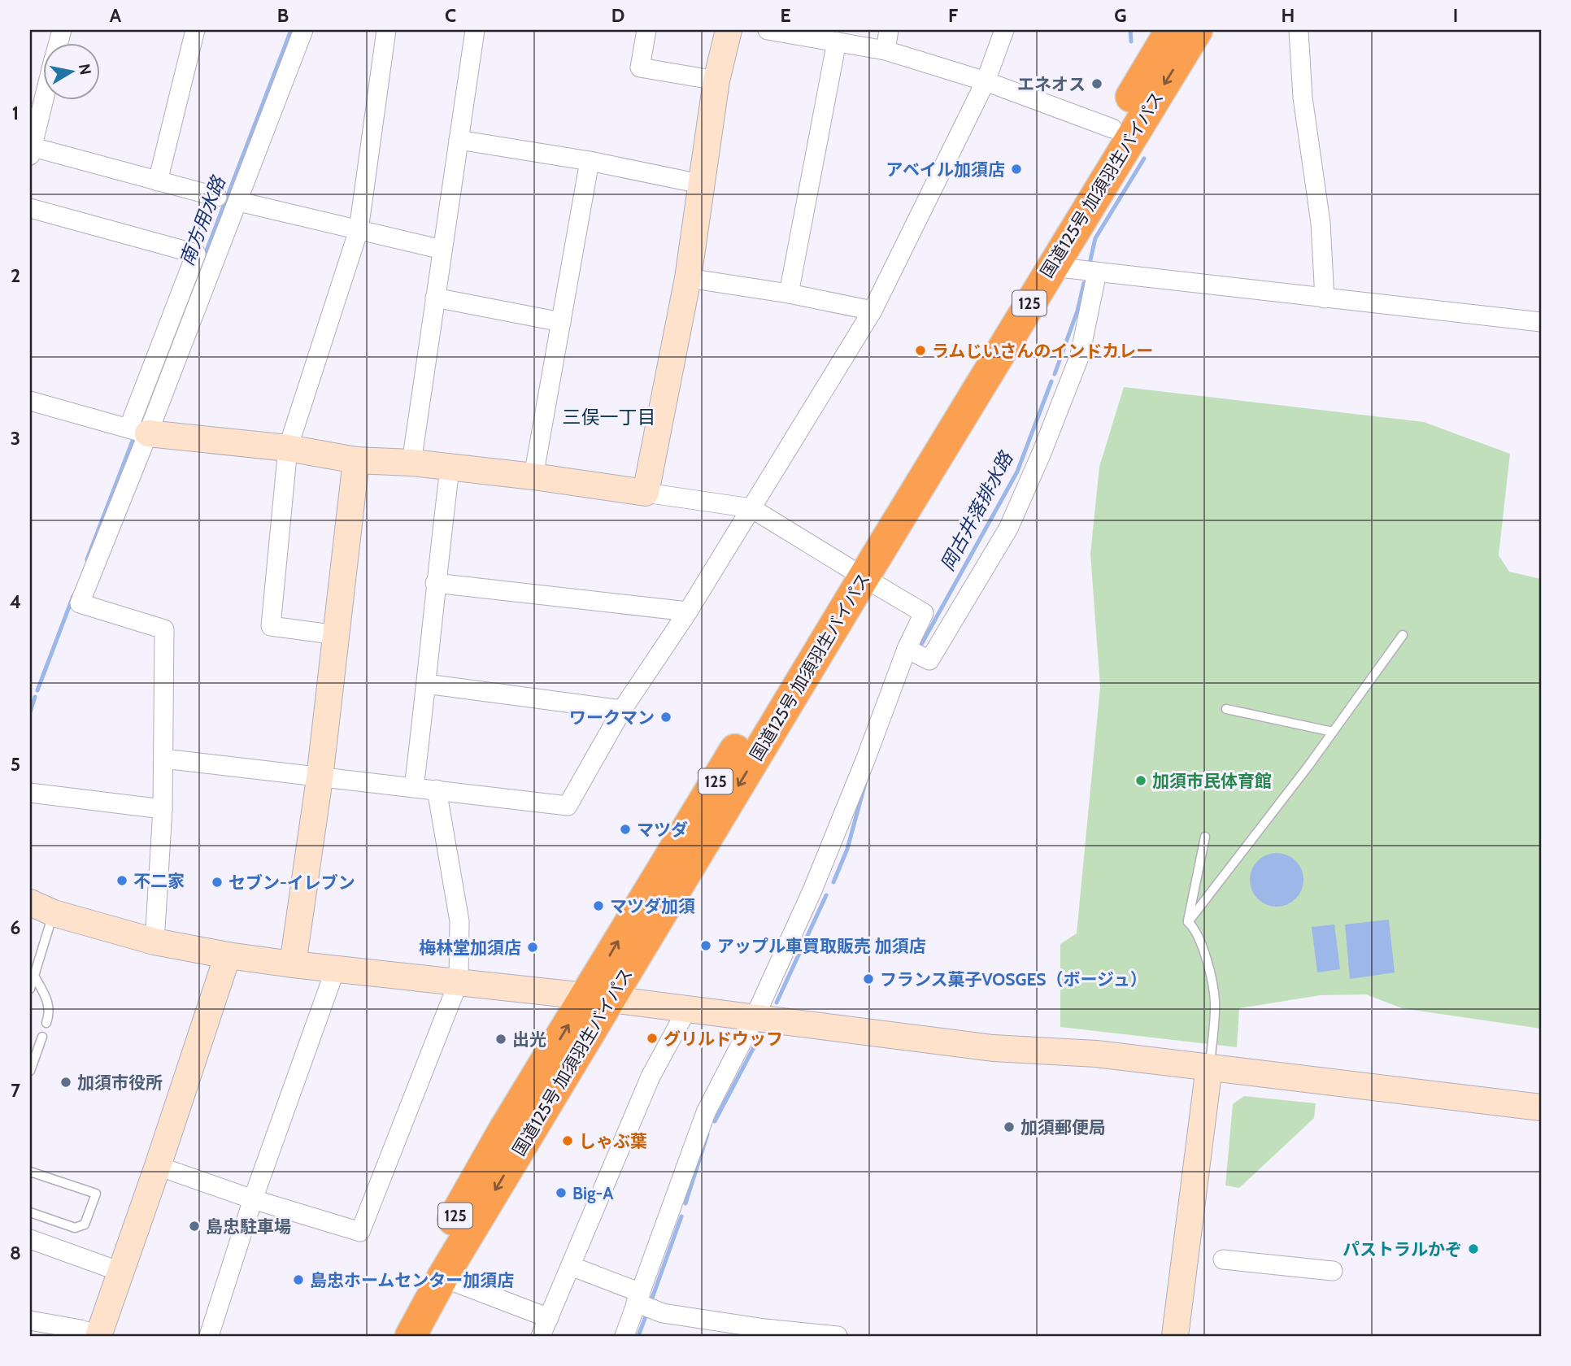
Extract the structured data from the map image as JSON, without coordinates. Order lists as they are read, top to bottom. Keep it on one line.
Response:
{"streets":{"highway":["国道125号 加須羽生バイパス","125"]},"districts":["三俣一丁目"],"water":["南方用水路","岡古井落排水路"],"places":["エネオス","アベイル加須店","ラムじいさんのインドカレー","ワークマン","加須市民体育館","マツダ","不二家","セブン-イレブン","マツダ加須","アップル車買取販売 加須店","梅林堂加須店","フランス菓子VOSGES（ボージュ）","グリルドウッフ","出光","加須市役所","加須郵便局","しゃぶ葉","Big-A","島忠駐車場","パストラルかぞ","島忠ホームセンター加須店"],"north":"right","grid":{"columns":["A","B","C","D","E","F","G","H","I"],"rows":["1","2","3","4","5","6","7","8"]}}
